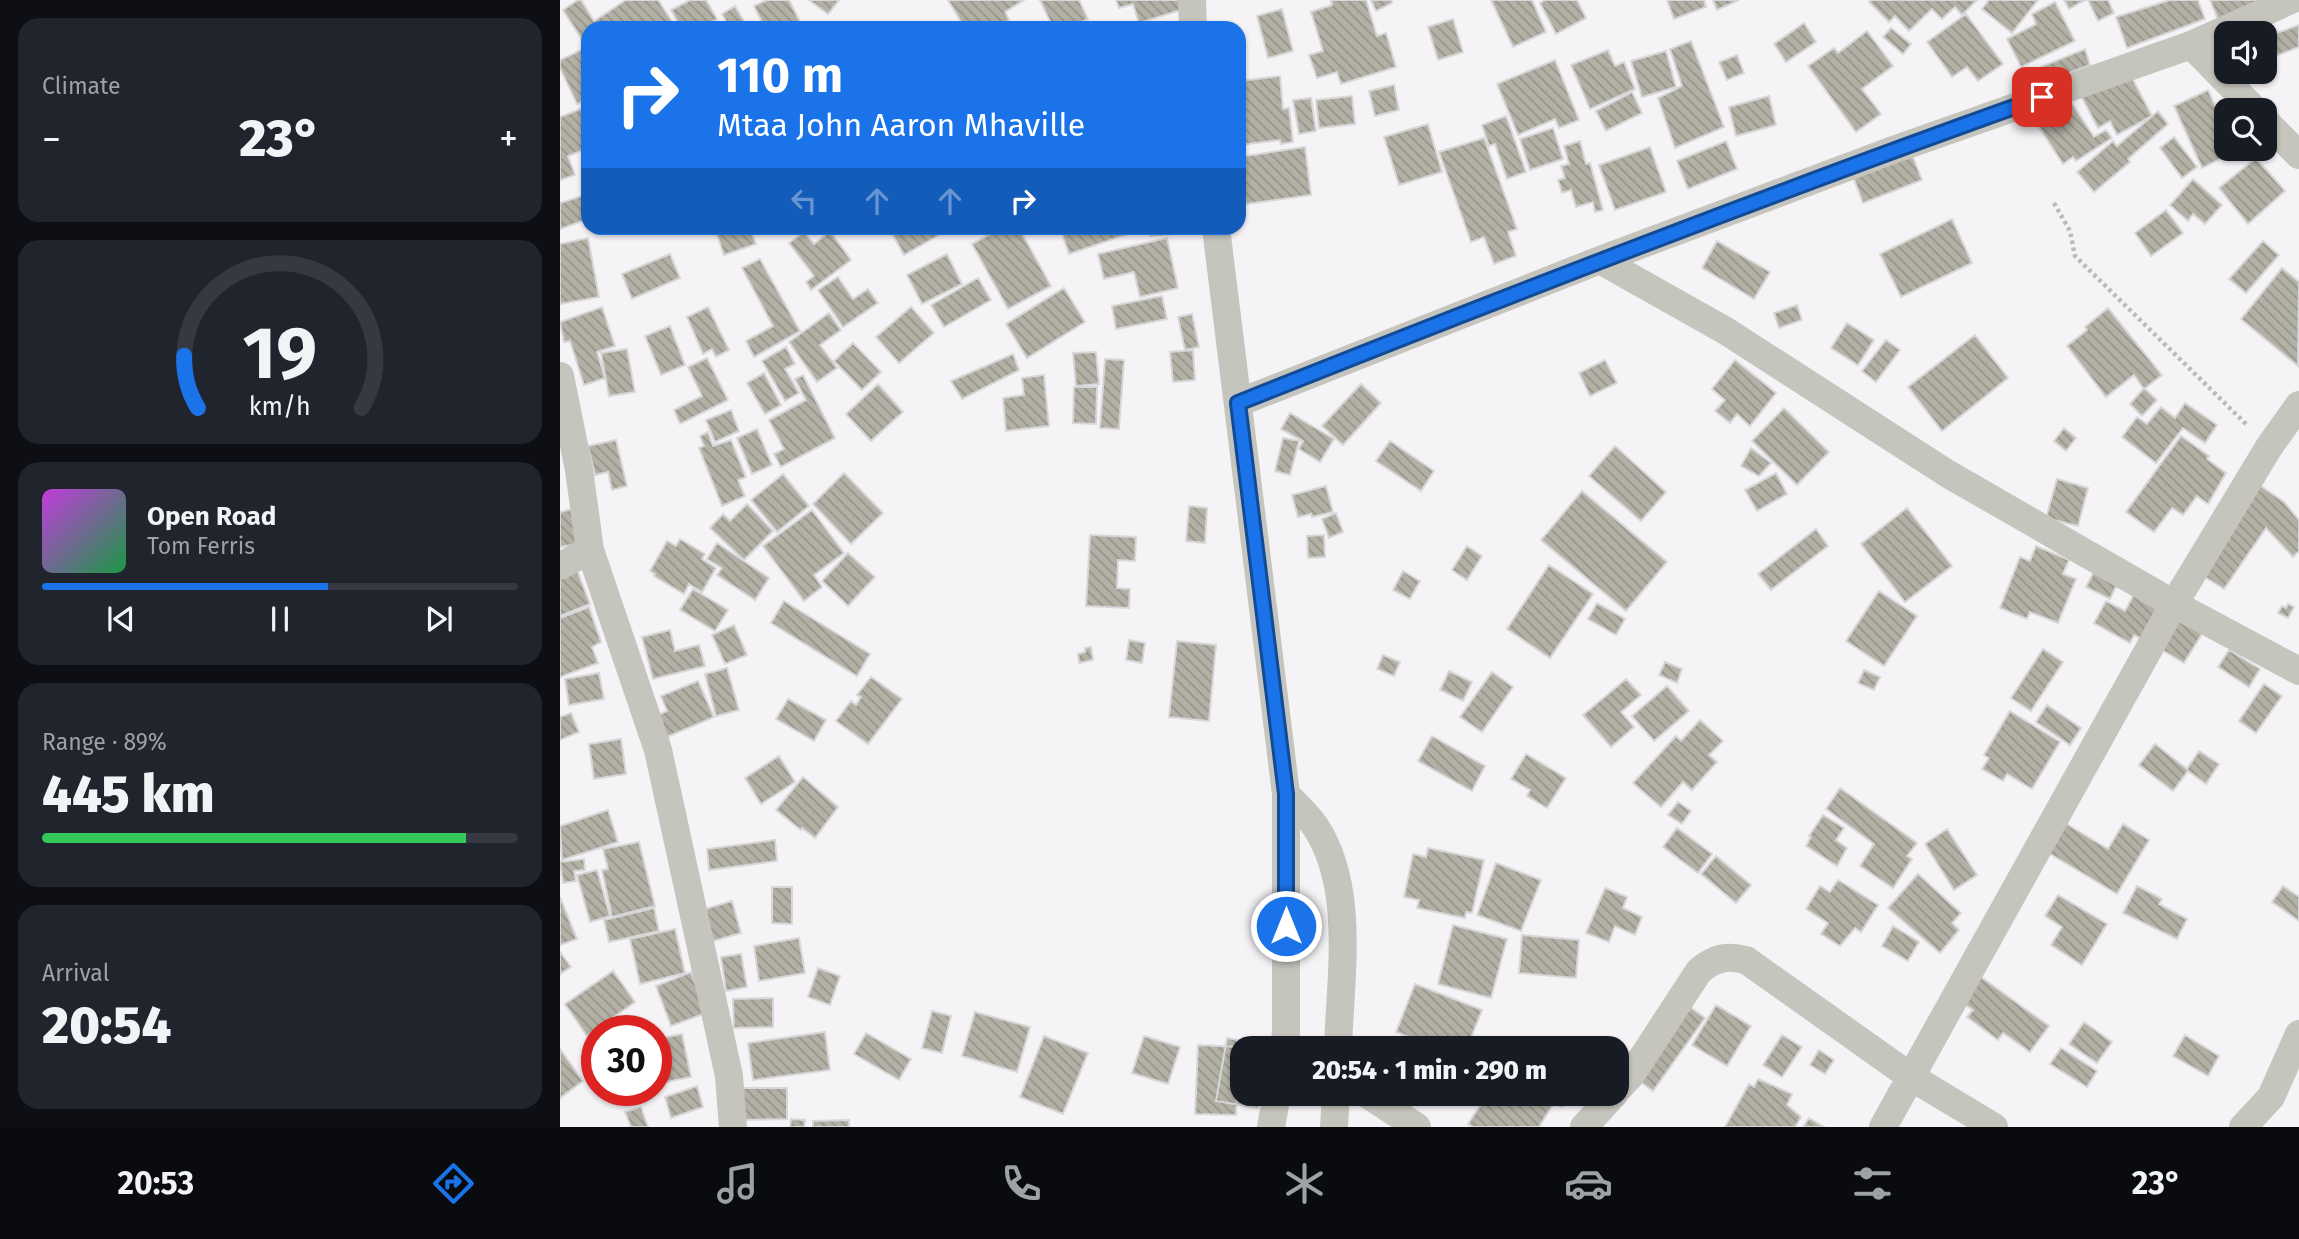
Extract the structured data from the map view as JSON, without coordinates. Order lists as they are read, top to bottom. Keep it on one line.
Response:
{"page":{"tile":["Climate",["Range · 89%","445 km"],["Arrival","20:54"]],"turn":["110 m","Mtaa John Aaron Mhaville"],"heat":["−","23°","+"],"song":["Open Road","Tom Ferris"],"limit":"30","trip":"20:54 · 1 min · 290 m","tabs":["20:53","23°"],"gauge":["19","km/h"]}}
